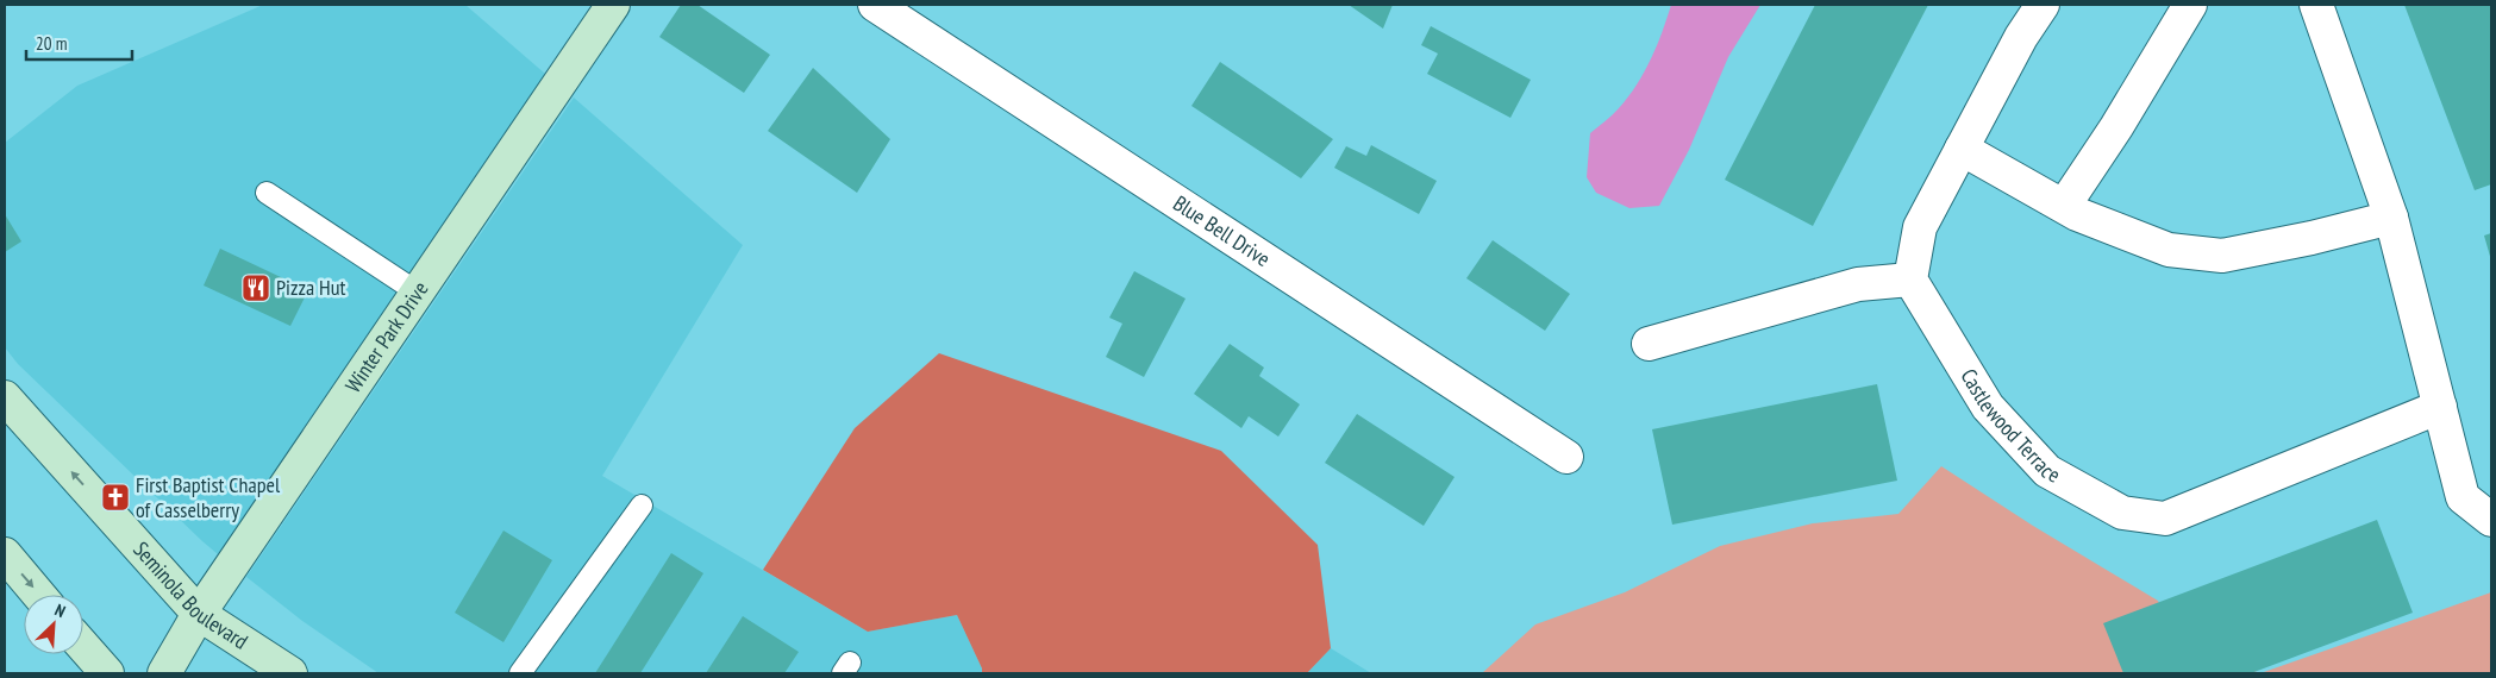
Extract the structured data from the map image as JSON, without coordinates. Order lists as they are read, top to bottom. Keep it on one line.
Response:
{"streets":{"street":["Blue Bell Drive","Winter Park Drive","Castlewood Terrace","Seminola Boulevard"]},"crossings":[["Winter Park Drive","Seminola Boulevard"]],"places":{"restaurant":["Pizza Hut"],"church":["First Baptist Chapel of Casselberry"]},"scale_bar":"20 m","north":"top right"}
